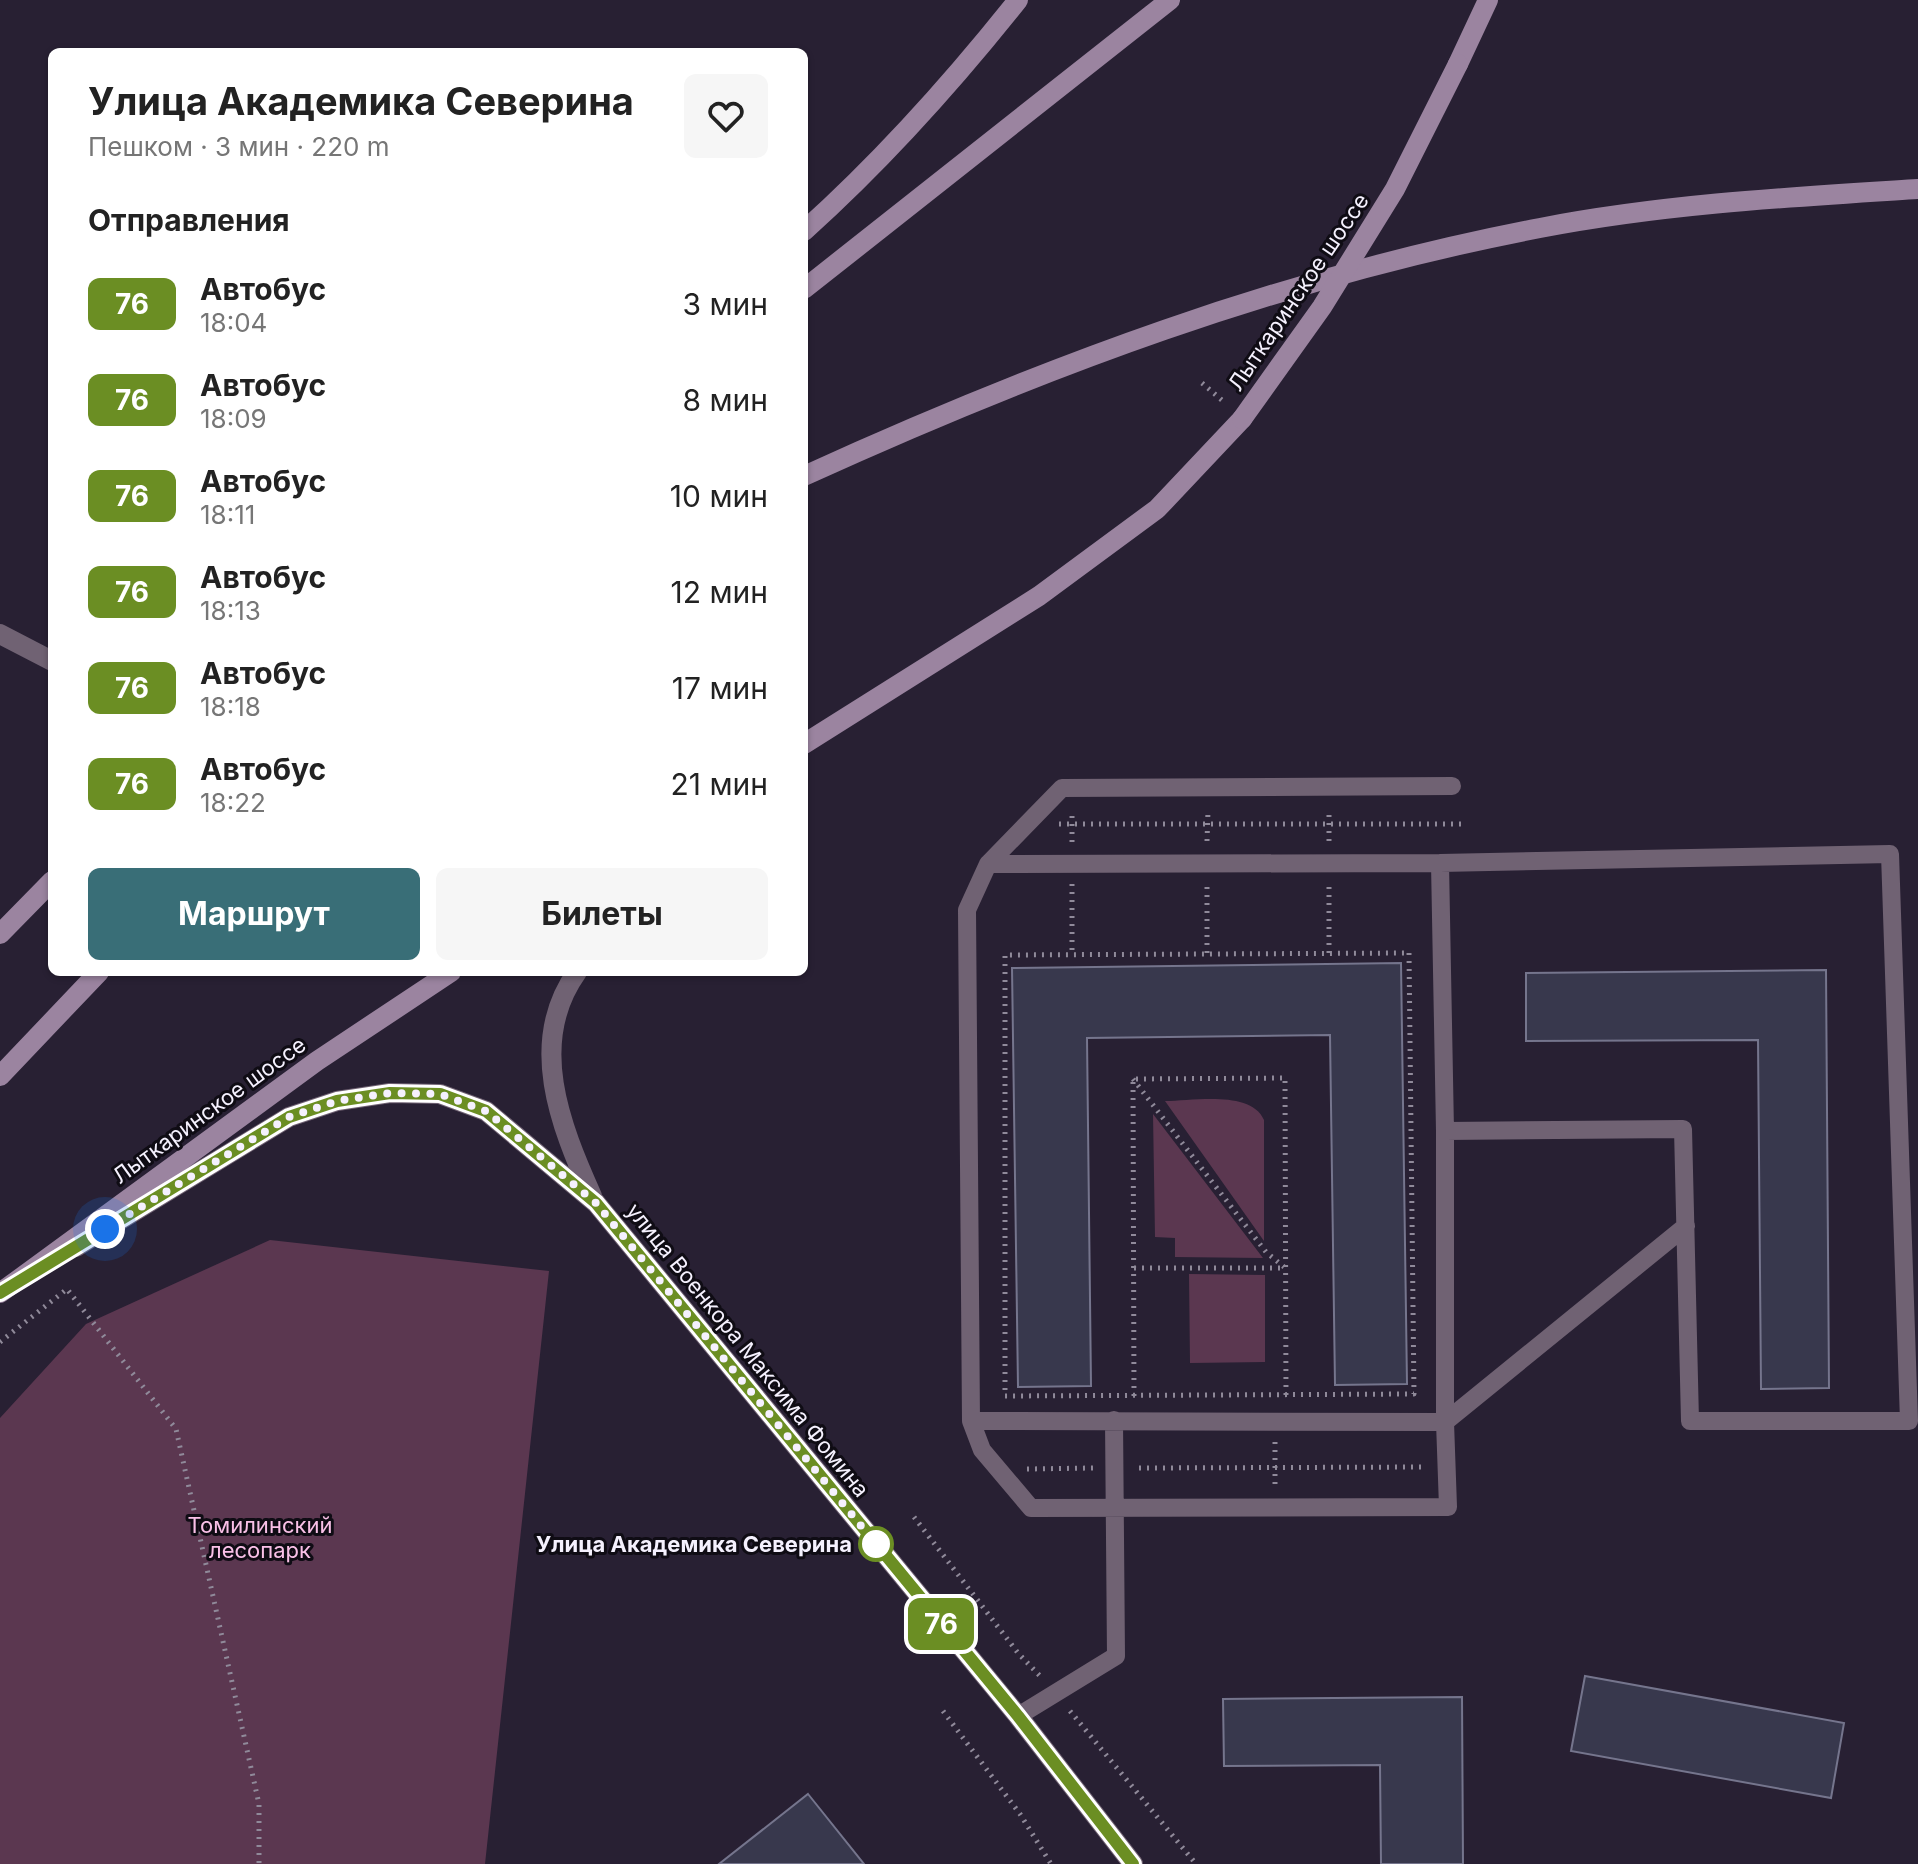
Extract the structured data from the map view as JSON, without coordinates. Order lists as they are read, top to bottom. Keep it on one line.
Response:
{"streets":{"main road":["Лыткаринское шоссе"],"street":["улица Военкора Максима Фомина"]},"crossings":[["Лыткаринское шоссе","улица Военкора Максима Фомина"]],"parks":["Томилинский лесопарк"],"places":["Улица Академика Северина"],"lines":["bus line 76"],"page":{"on_map":"76","heading":[["Улица Академика Северина","Пешком · 3 мин · 220 m"],"Отправления"],"list":[{"mark":"76","name":"Автобус","note":"18:04","value":"3 мин"},{"mark":"76","name":"Автобус","note":"18:09","value":"8 мин"},{"mark":"76","name":"Автобус","note":"18:11","value":"10 мин"},{"mark":"76","name":"Автобус","note":"18:13","value":"12 мин"},{"mark":"76","name":"Автобус","note":"18:18","value":"17 мин"},{"mark":"76","name":"Автобус","note":"18:22","value":"21 мин"}],"buttons":["Маршрут","Билеты"]}}
